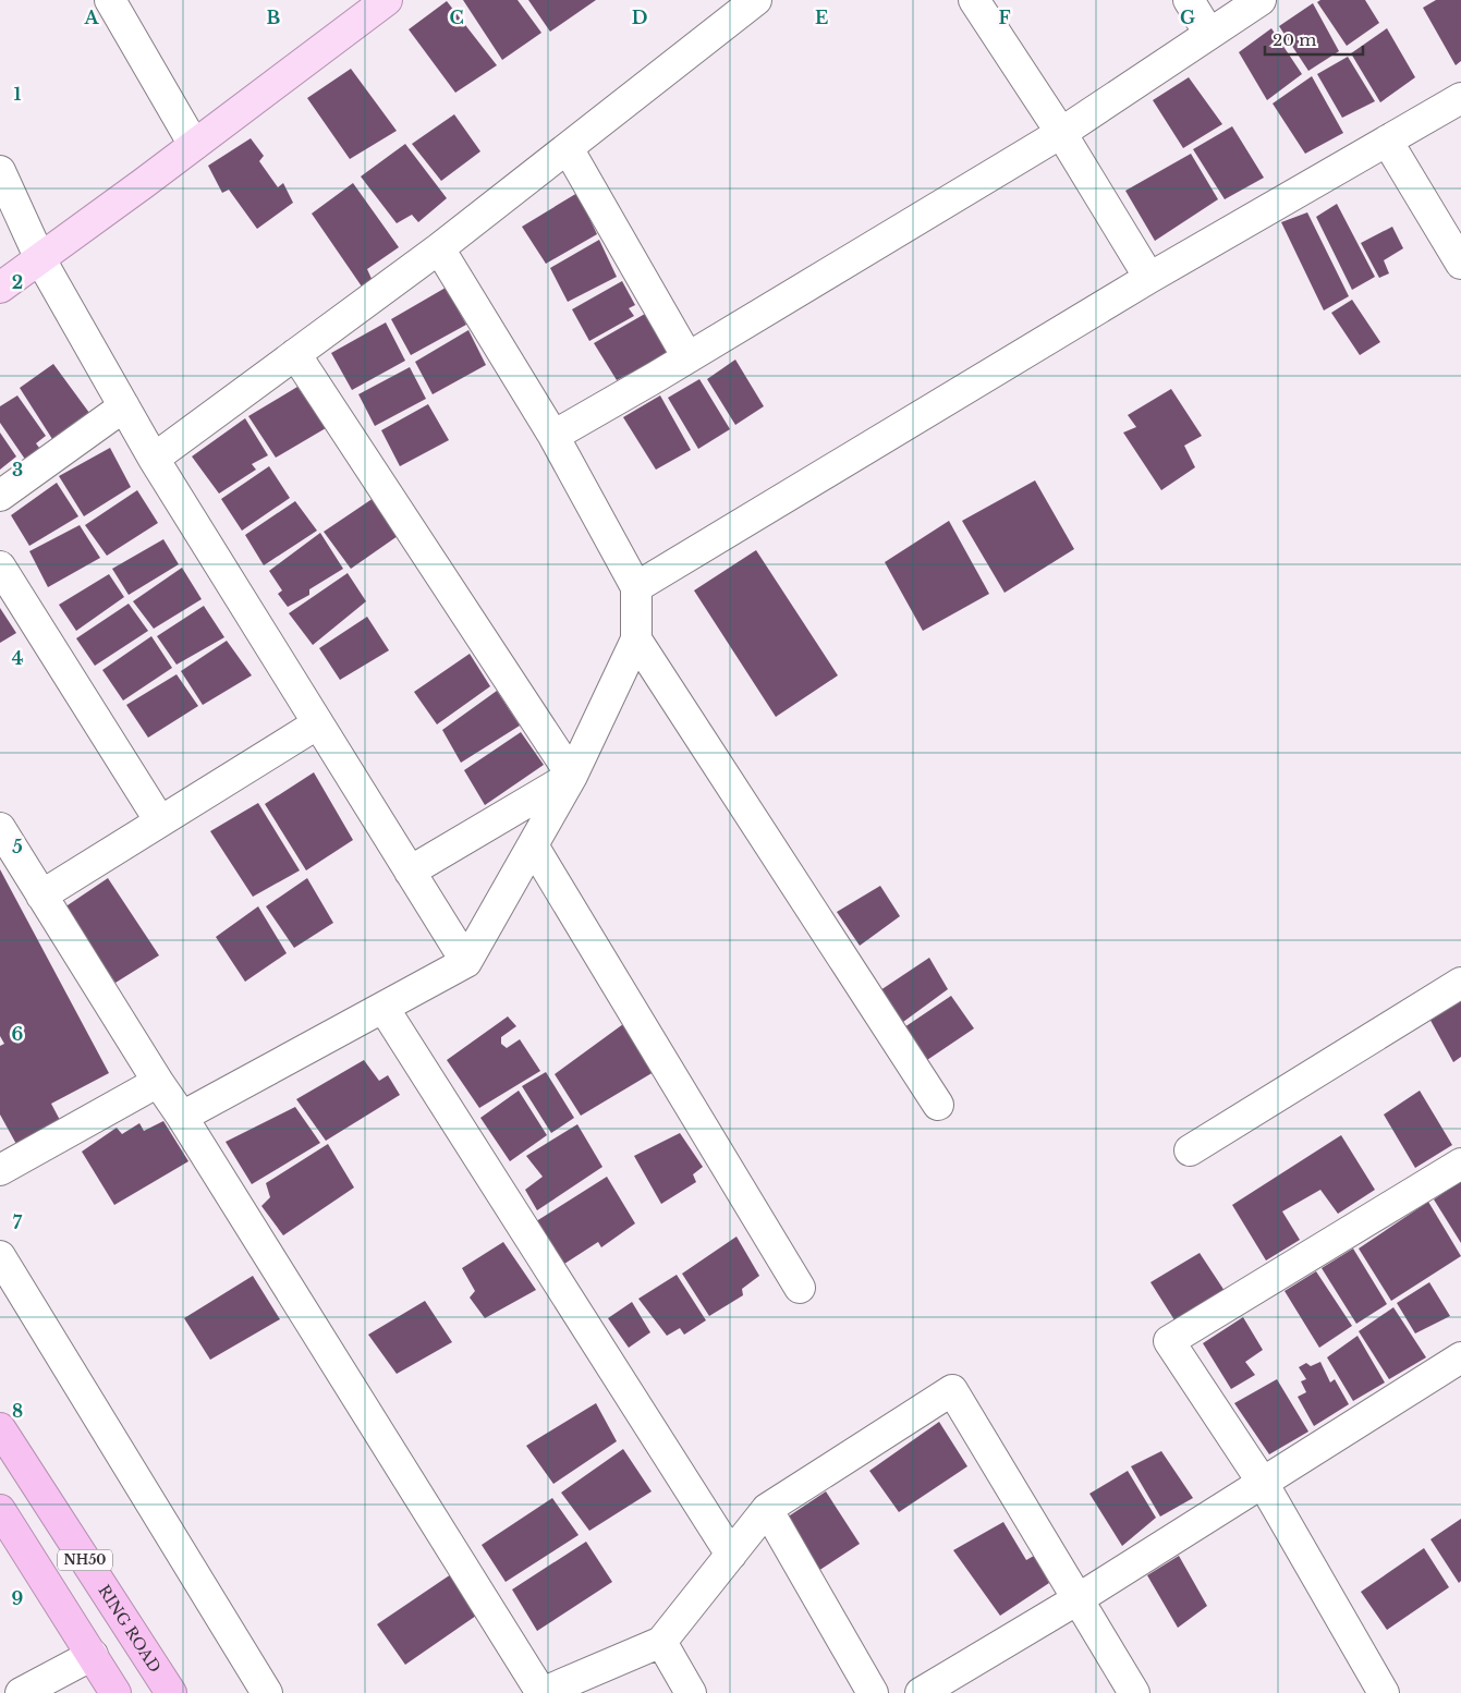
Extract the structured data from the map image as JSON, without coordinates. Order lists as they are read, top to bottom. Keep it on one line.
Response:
{"streets":{"highway":["NH50","RING ROAD"]},"scale_bar":"20 m","grid":{"columns":["A","B","C","D","E","F","G"],"rows":["1","2","3","4","5","6","7","8","9"]}}
